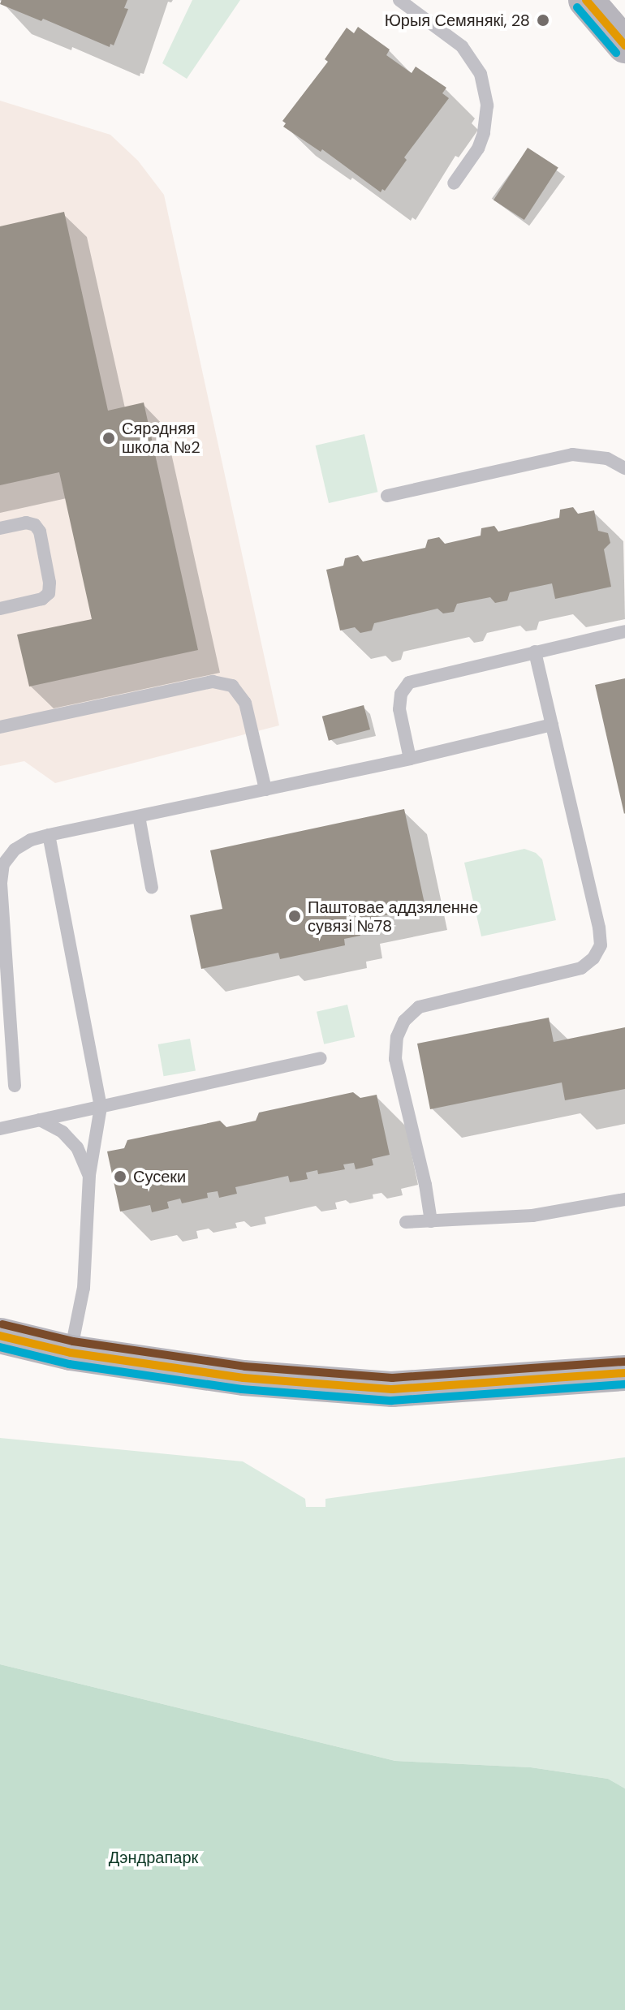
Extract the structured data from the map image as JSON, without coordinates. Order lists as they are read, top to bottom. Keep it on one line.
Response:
{"parks":["Дэндрапарк"],"places":["Юрыя Семянякі, 28","Сярэдняя школа №2","Паштовае аддзяленне сувязі №78","Сусеки"]}
